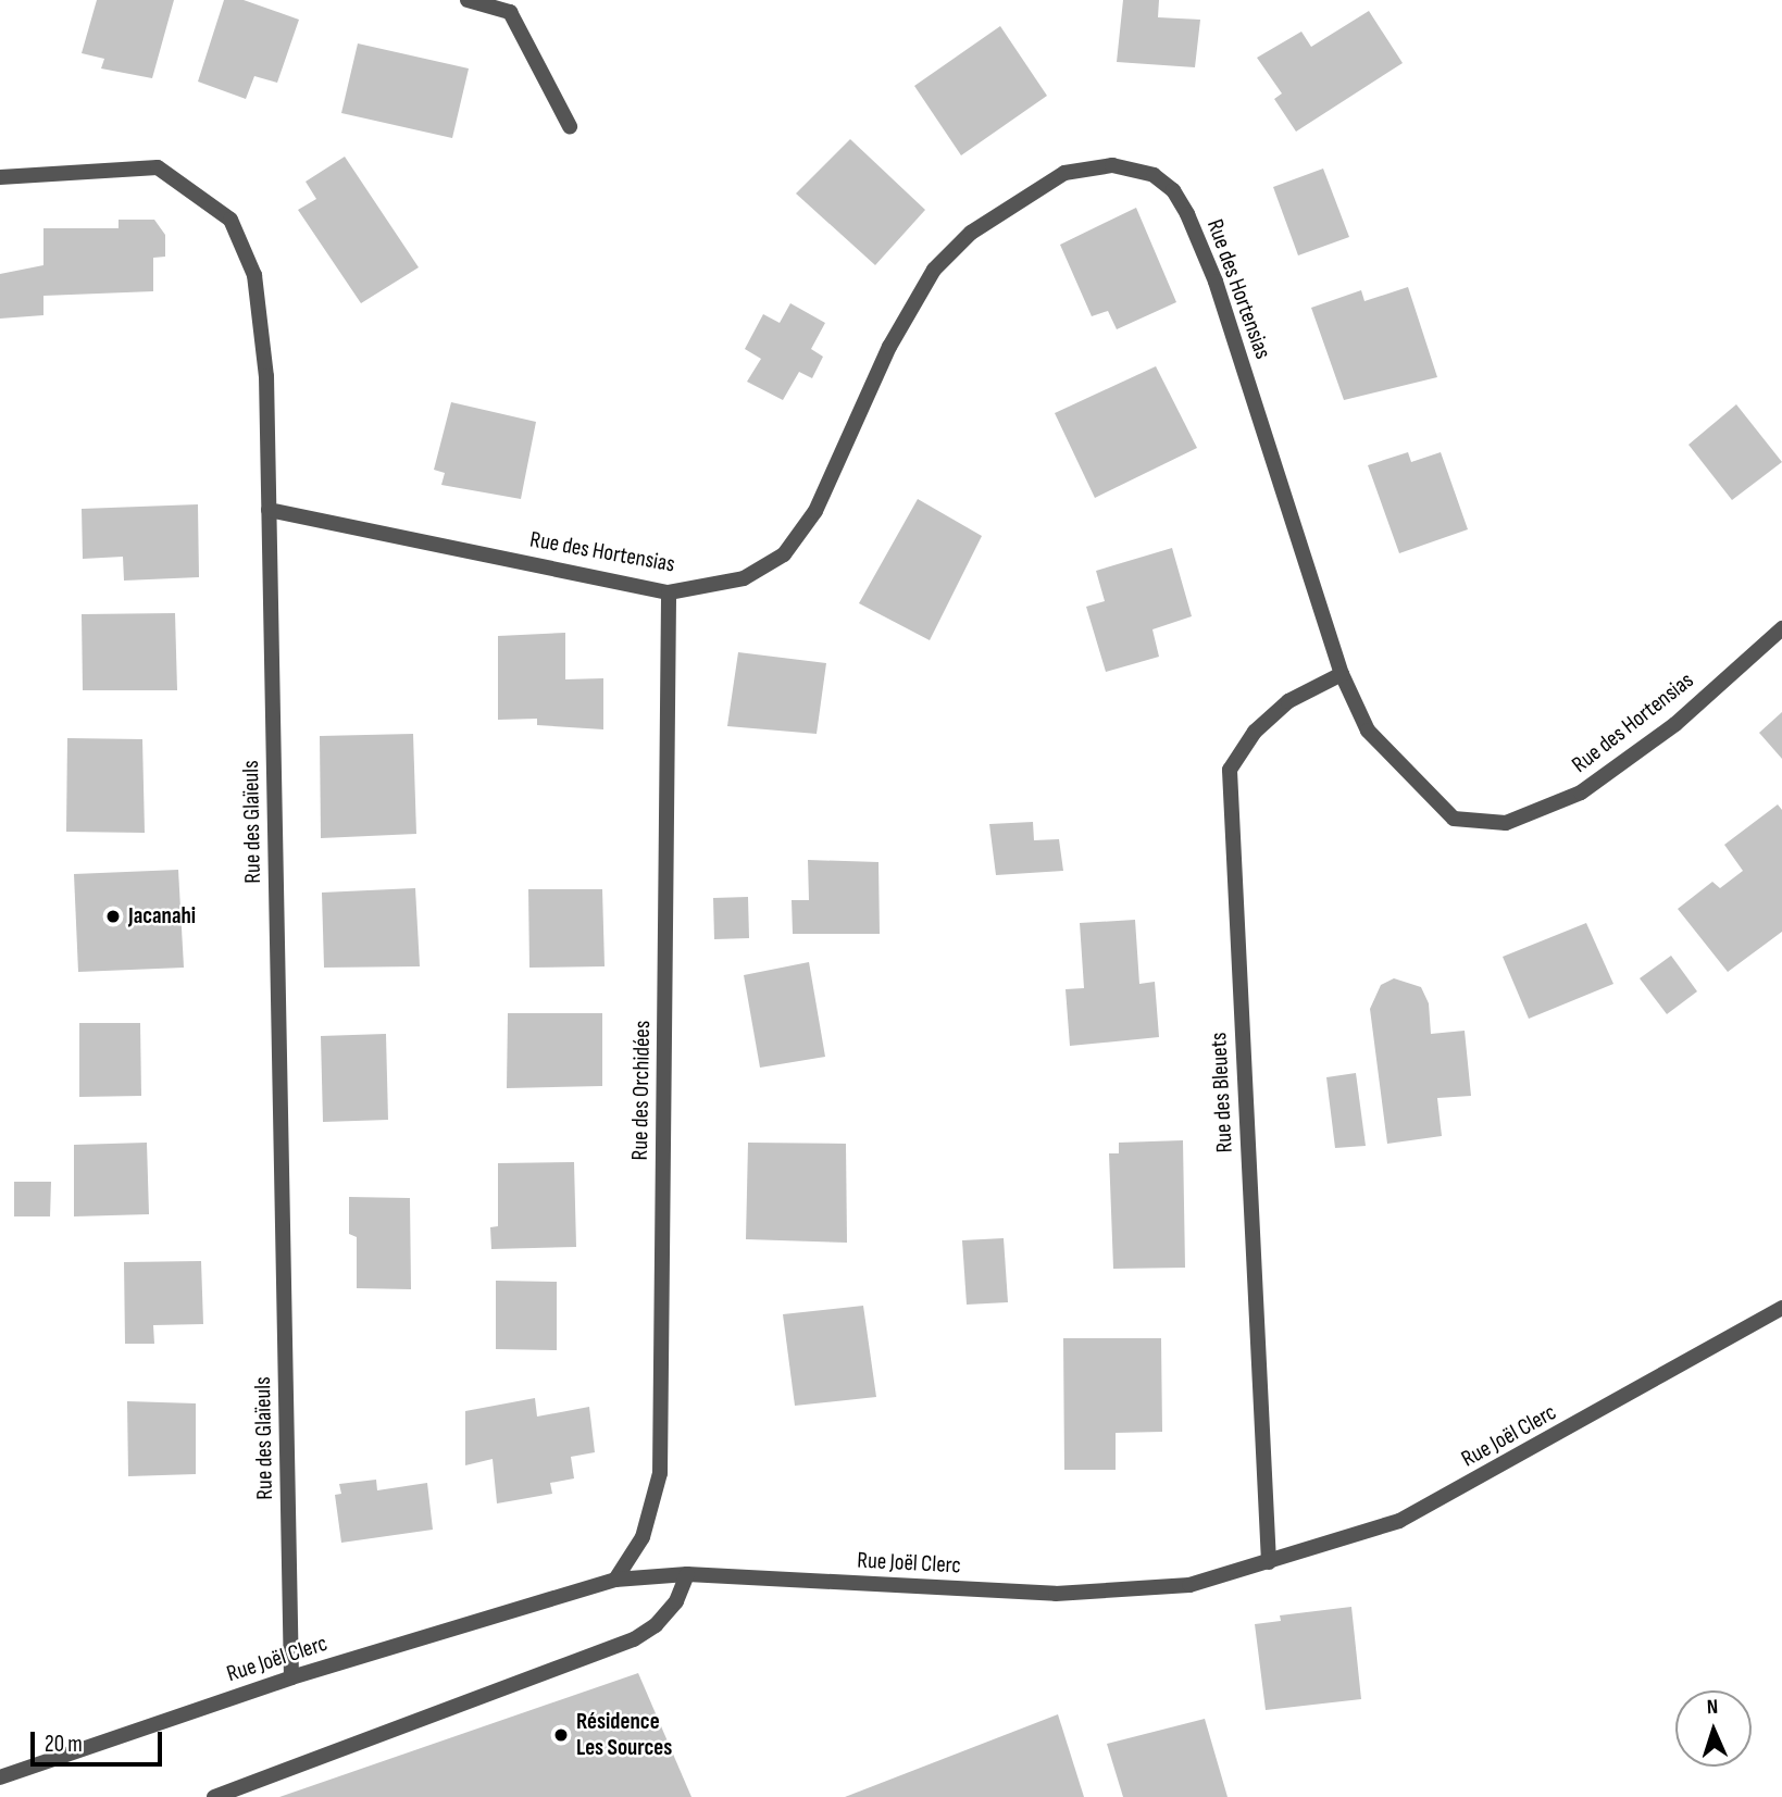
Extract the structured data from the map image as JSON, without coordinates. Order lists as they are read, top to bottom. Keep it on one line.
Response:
{"streets":{"street":["Rue des Hortensias","Rue des Glaïeuls","Rue des Orchidées","Rue des Bleuets","Rue Joël Clerc"]},"crossings":[["Rue des Hortensias","Rue des Glaïeuls"],["Rue des Hortensias","Rue des Orchidées"],["Rue des Hortensias","Rue des Bleuets"],["Rue des Glaïeuls","Rue Joël Clerc"],["Rue des Orchidées","Rue Joël Clerc"],["Rue des Bleuets","Rue Joël Clerc"]],"places":["Jacanahi","Résidence Les Sources"],"scale_bar":"20 m","north":"top"}
